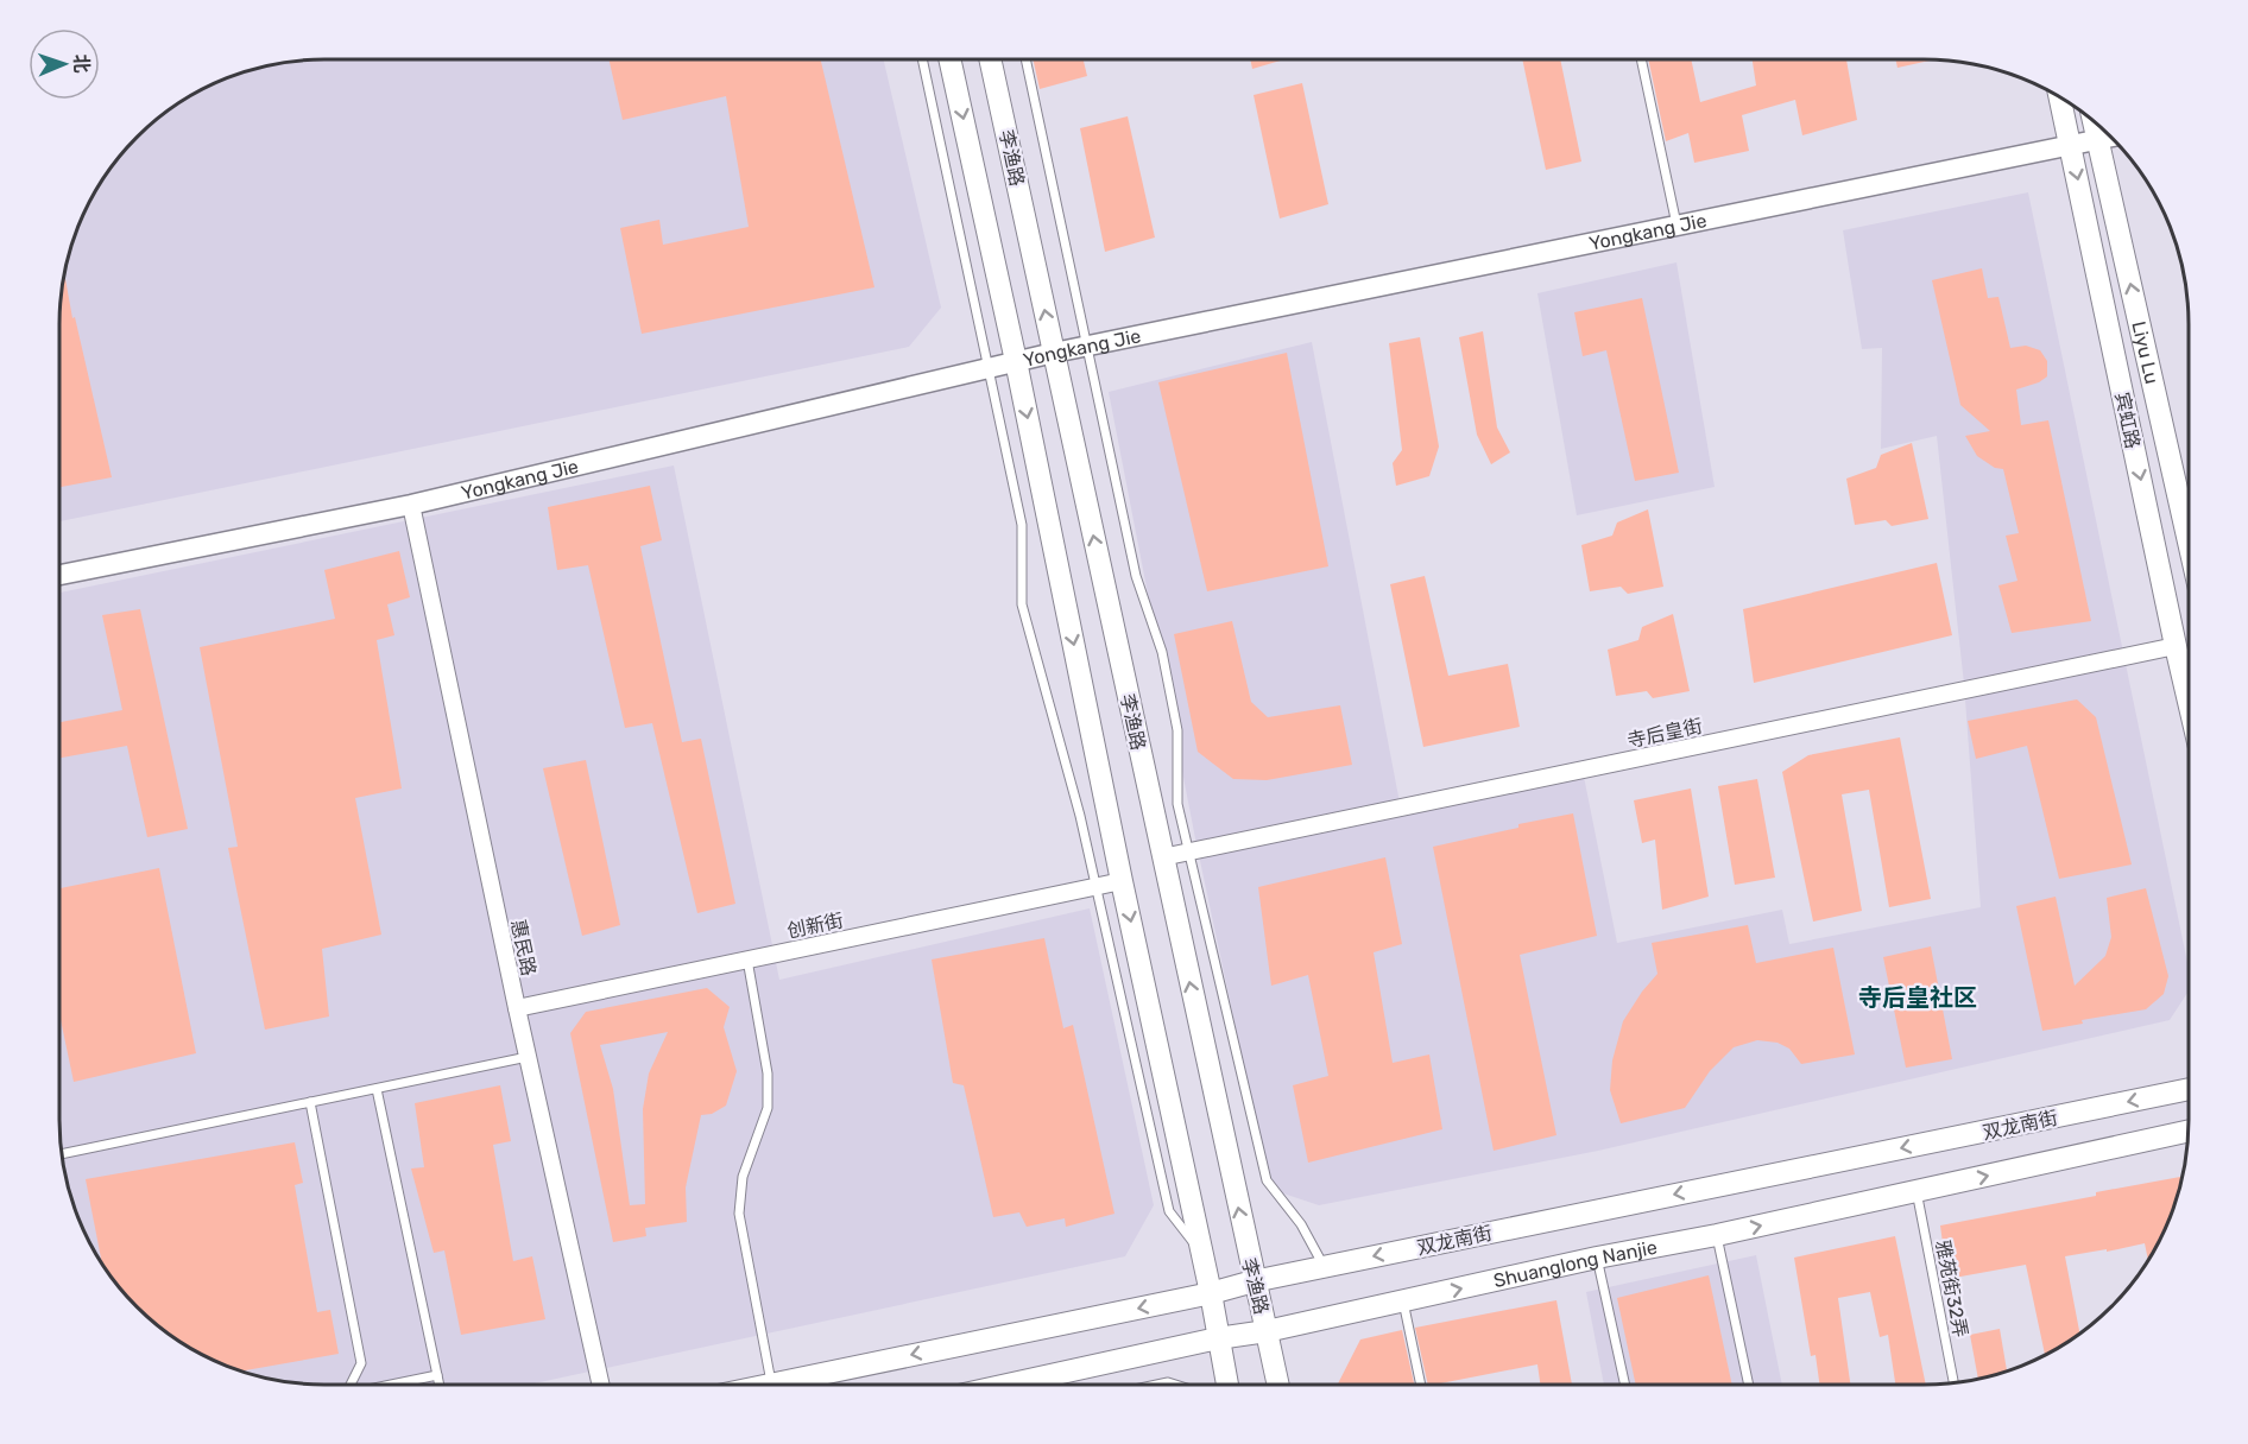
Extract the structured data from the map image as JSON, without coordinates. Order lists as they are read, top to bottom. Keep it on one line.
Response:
{"streets":{"main road":["李渔路","Liyu Lu","宾虹路","双龙南街","Shuanglong Nanjie"],"street":["Yongkang Jie","寺后皇街","创新街","惠民路"],"lane":["雅苑街32弄"]},"crossings":[["李渔路","Yongkang Jie"],["李渔路","寺后皇街"],["李渔路","创新街"],["李渔路","双龙南街"],["李渔路","Shuanglong Nanjie"],["Yongkang Jie","Liyu Lu"],["Yongkang Jie","宾虹路"],["Yongkang Jie","惠民路"],["宾虹路","寺后皇街"],["创新街","惠民路"],["Shuanglong Nanjie","雅苑街32弄"]],"one_way":["Liyu Lu","宾虹路","双龙南街","Shuanglong Nanjie"],"districts":["寺后皇社区"],"north":"right"}
